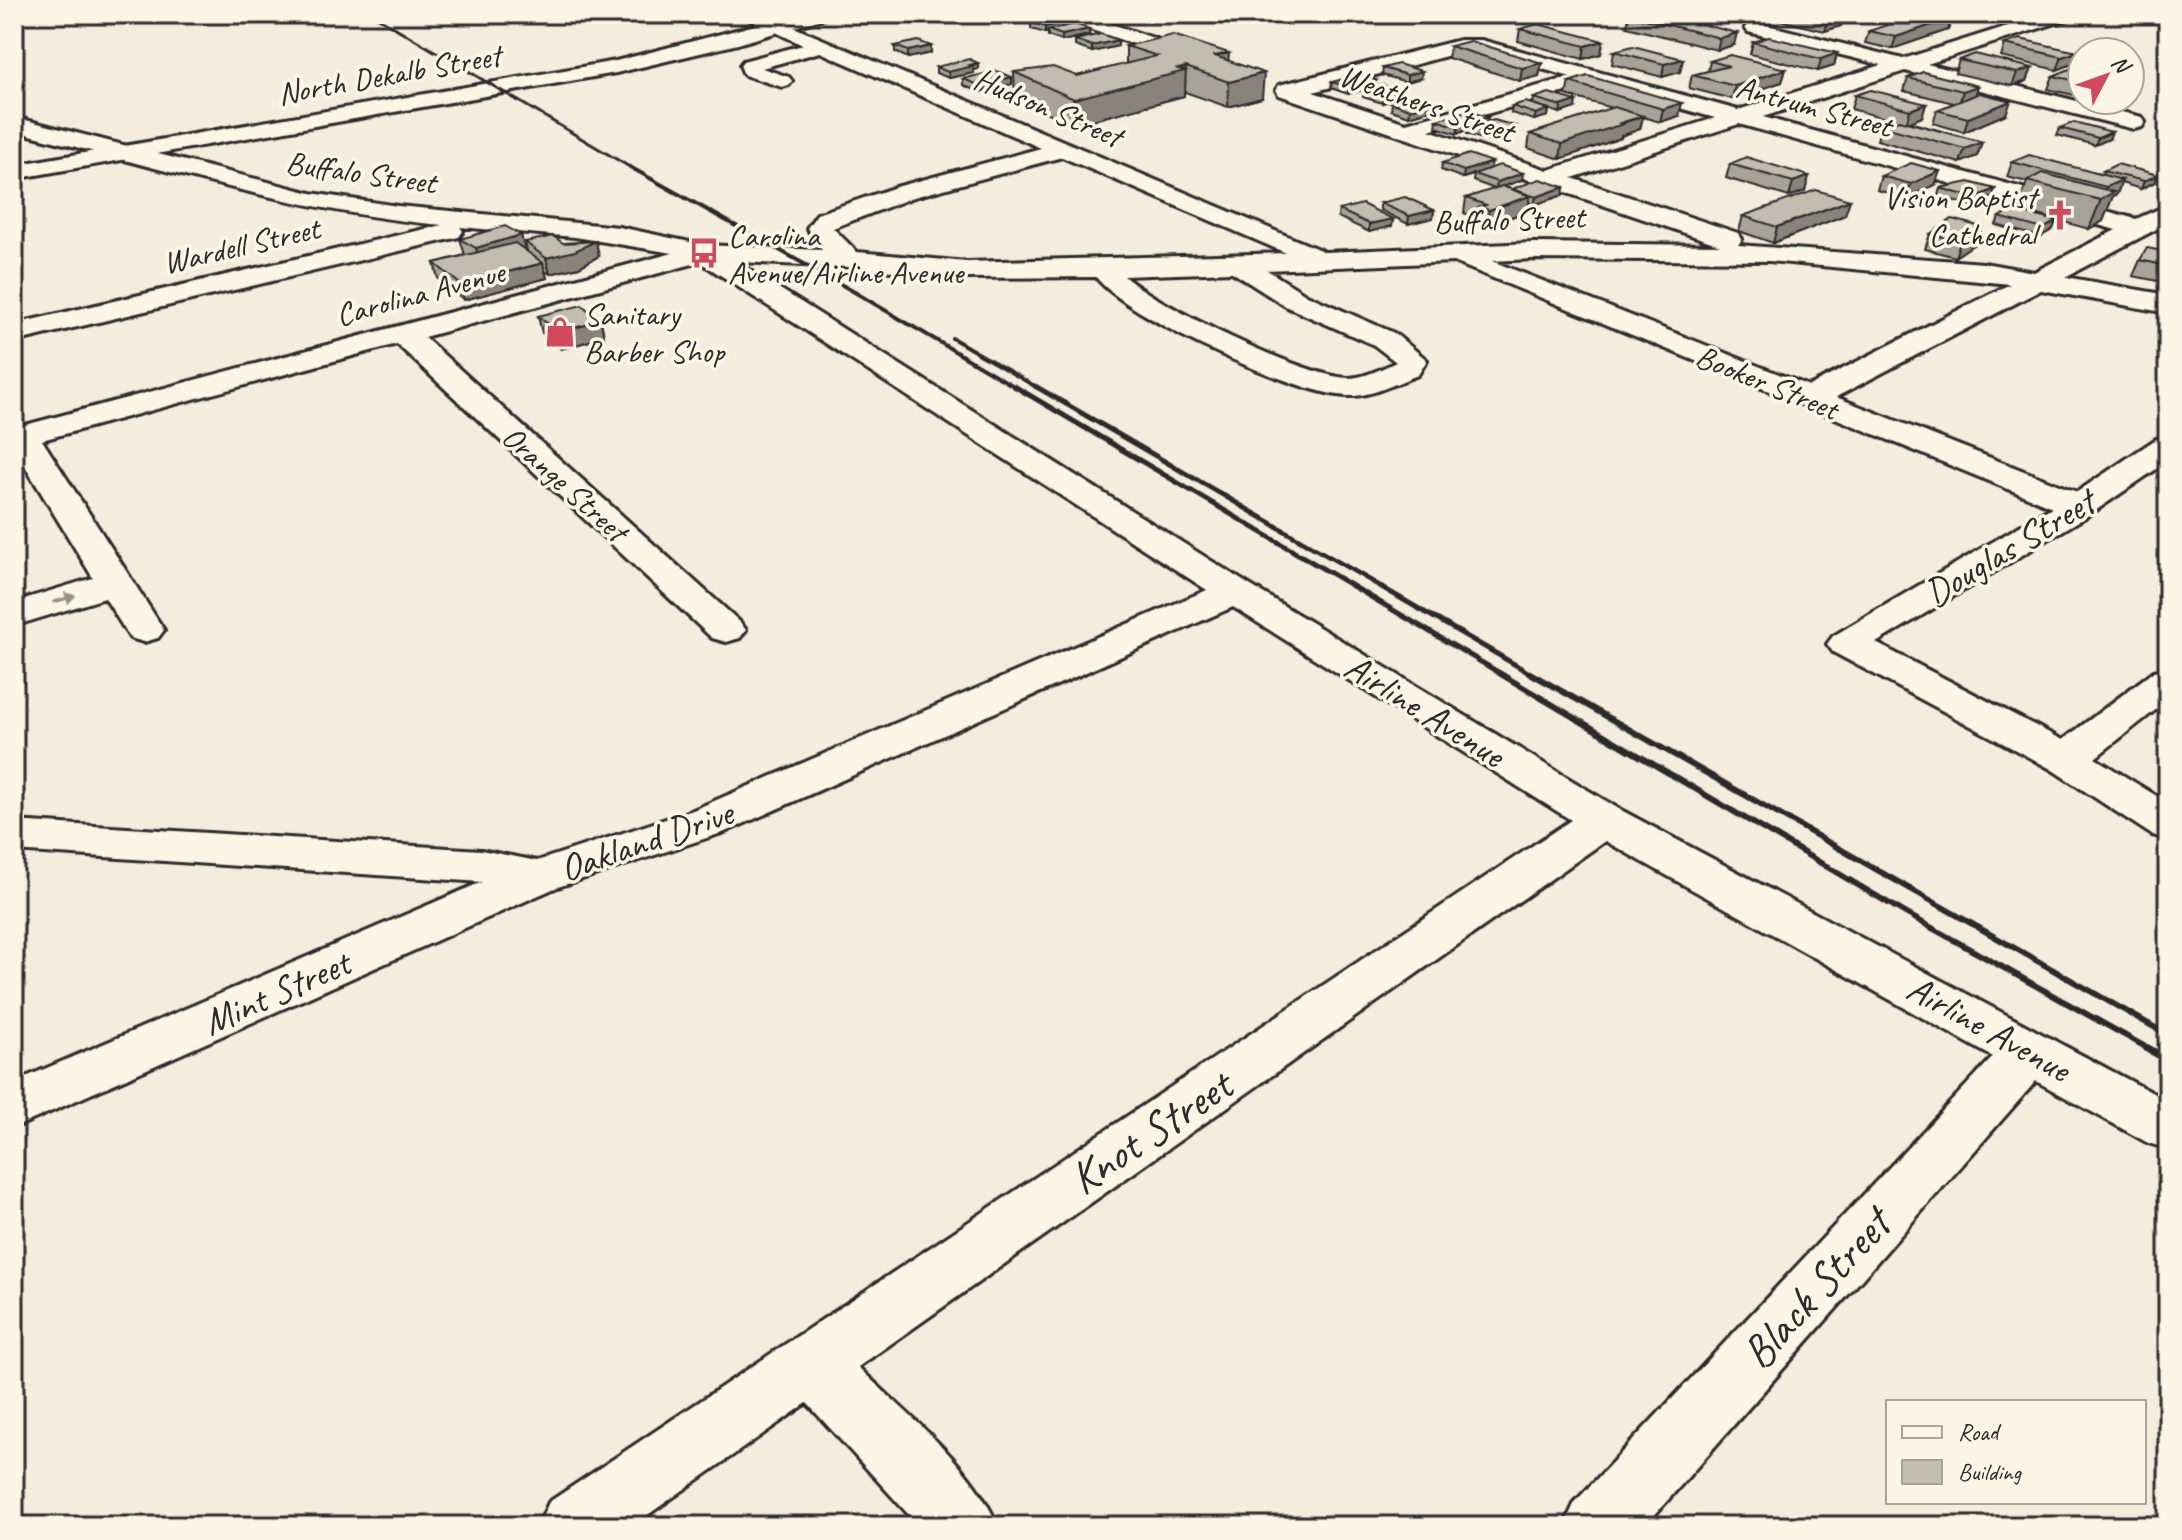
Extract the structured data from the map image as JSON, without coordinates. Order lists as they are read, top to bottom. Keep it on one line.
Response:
{"streets":{"street":["North Dekalb Street","Weathers Street","Antrum Street","Hudson Street","Buffalo Street","Wardell Street","Carolina Avenue","Booker Street","Orange Street","Douglas Street","Airline Avenue","Oakland Drive","Mint Street","Knot Street","Black Street"]},"crossings":[["North Dekalb Street","Hudson Street"],["North Dekalb Street","Buffalo Street"],["Weathers Street","Antrum Street"],["Weathers Street","Buffalo Street"],["Hudson Street","Buffalo Street"],["Buffalo Street","Wardell Street"],["Buffalo Street","Carolina Avenue"],["Buffalo Street","Booker Street"],["Buffalo Street","Airline Avenue"],["Carolina Avenue","Orange Street"],["Carolina Avenue","Airline Avenue"],["Booker Street","Douglas Street"],["Airline Avenue","Oakland Drive"],["Airline Avenue","Knot Street"],["Airline Avenue","Black Street"],["Oakland Drive","Mint Street"]],"places":{"church":["Vision Baptist Cathedral"],"bus stop":["Carolina Avenue/Airline Avenue"],"shop":["Sanitary Barber Shop"]},"legend":["Road","Building"],"north":"top right"}
